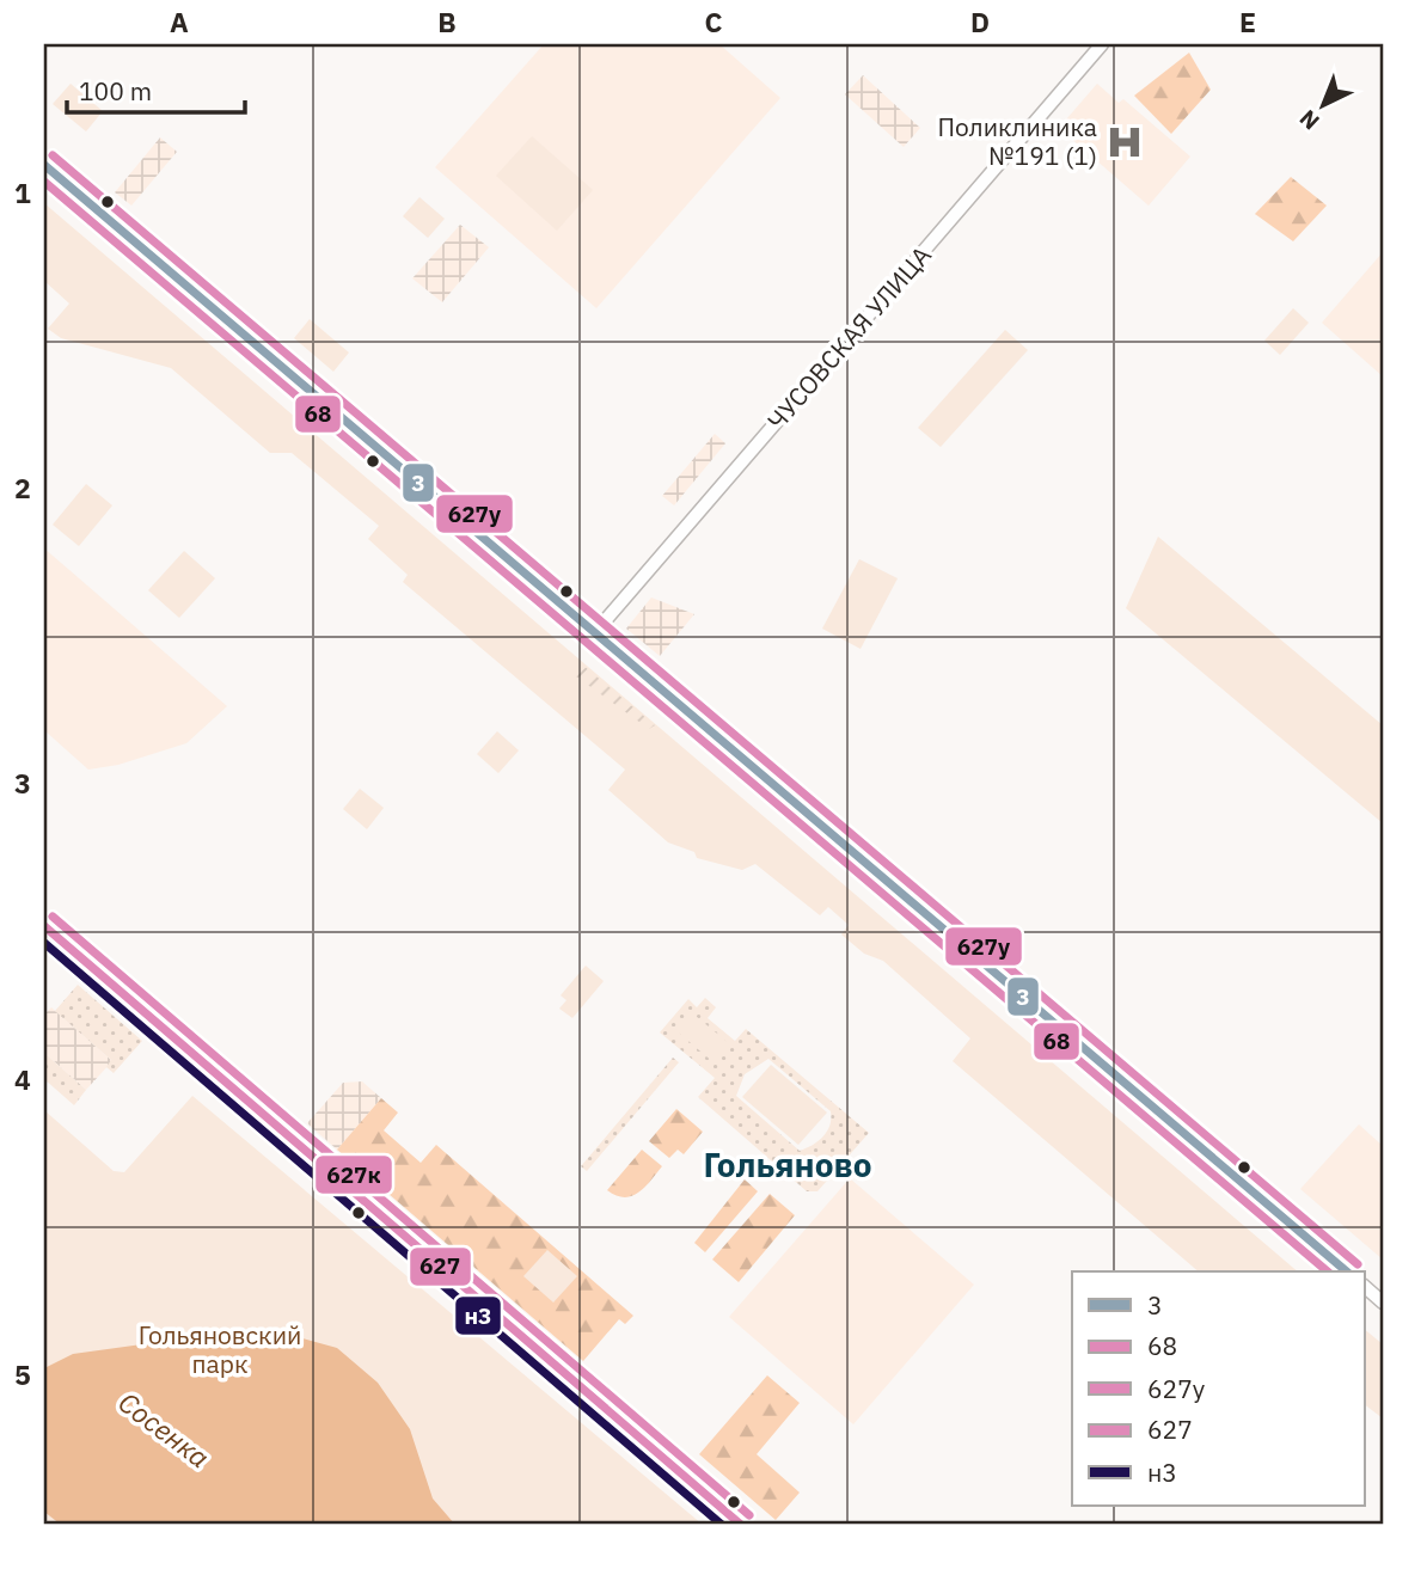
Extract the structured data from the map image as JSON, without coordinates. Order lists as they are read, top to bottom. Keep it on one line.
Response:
{"streets":{"street":["ЧУСОВСКАЯ УЛИЦА"]},"districts":["Гольяново"],"water":["Сосенка"],"parks":["Гольяновcкий парк"],"places":{"hospital":["Поликлиника №191 (1)"]},"lines":["transit line 627у","transit line 3","transit line 68","transit line 627к","transit line 627","transit line н3"],"legend":["3","68","627у","627","н3"],"scale_bar":"100 m","north":"bottom left","grid":{"columns":["A","B","C","D","E"],"rows":["1","2","3","4","5"]}}
